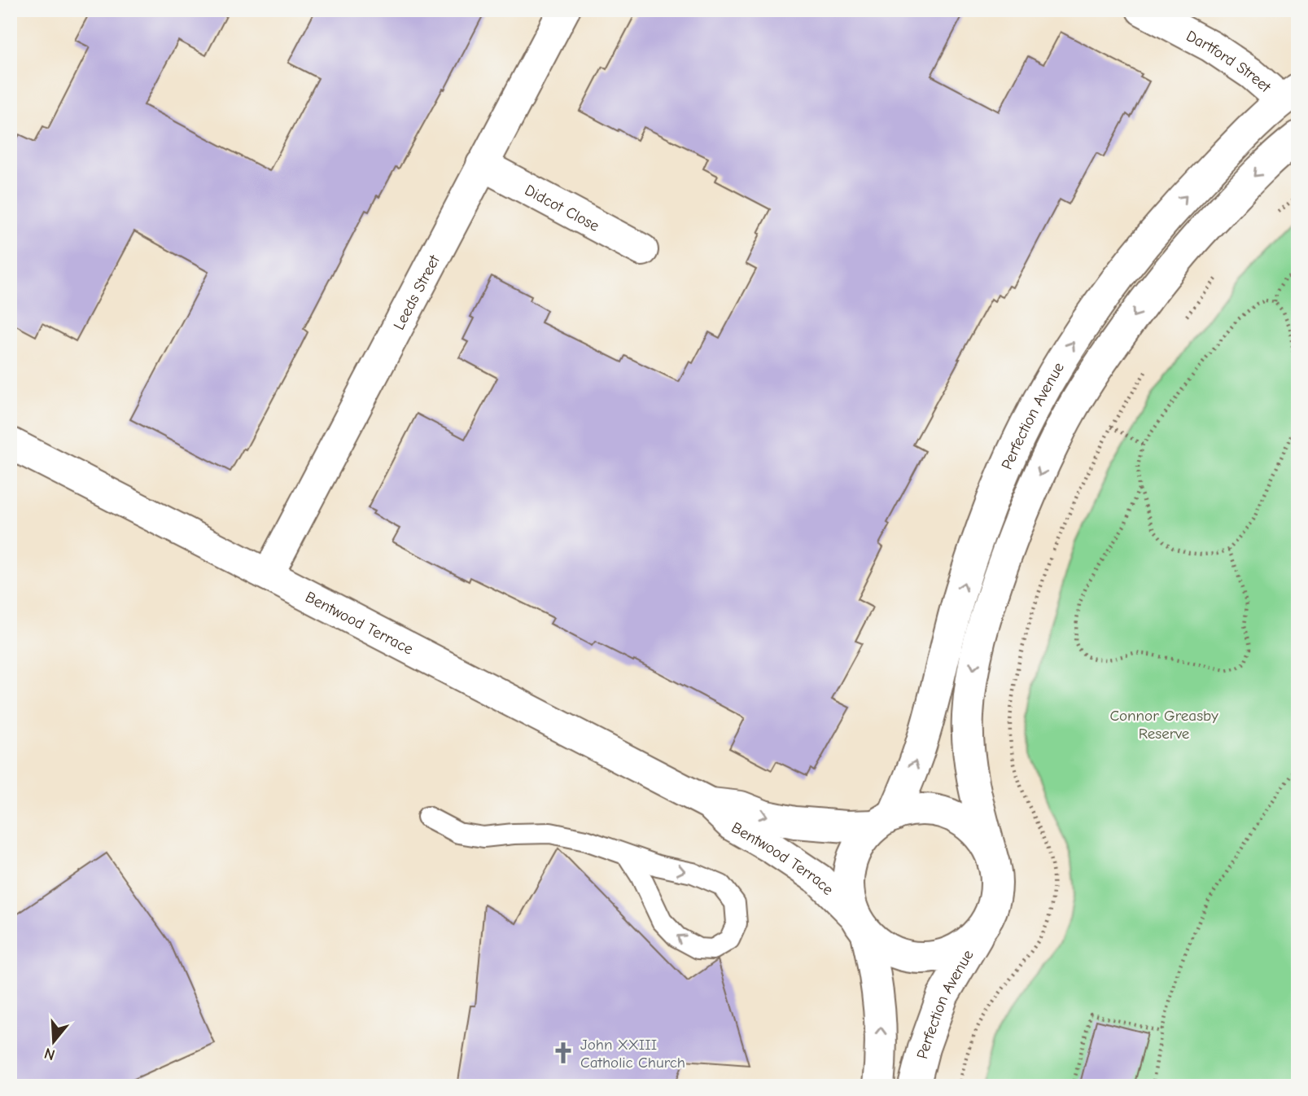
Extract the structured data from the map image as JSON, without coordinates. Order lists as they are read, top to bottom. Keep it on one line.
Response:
{"streets":{"street":["Dartford Street","Didcot Close","Leeds Street","Perfection Avenue","Bentwood Terrace"]},"crossings":[["Dartford Street","Perfection Avenue"],["Didcot Close","Leeds Street"],["Leeds Street","Bentwood Terrace"],["Perfection Avenue","Bentwood Terrace"]],"parks":["Connor Greasby Reserve"],"places":{"church":["John XXIII Catholic Church"]},"north":"bottom"}
